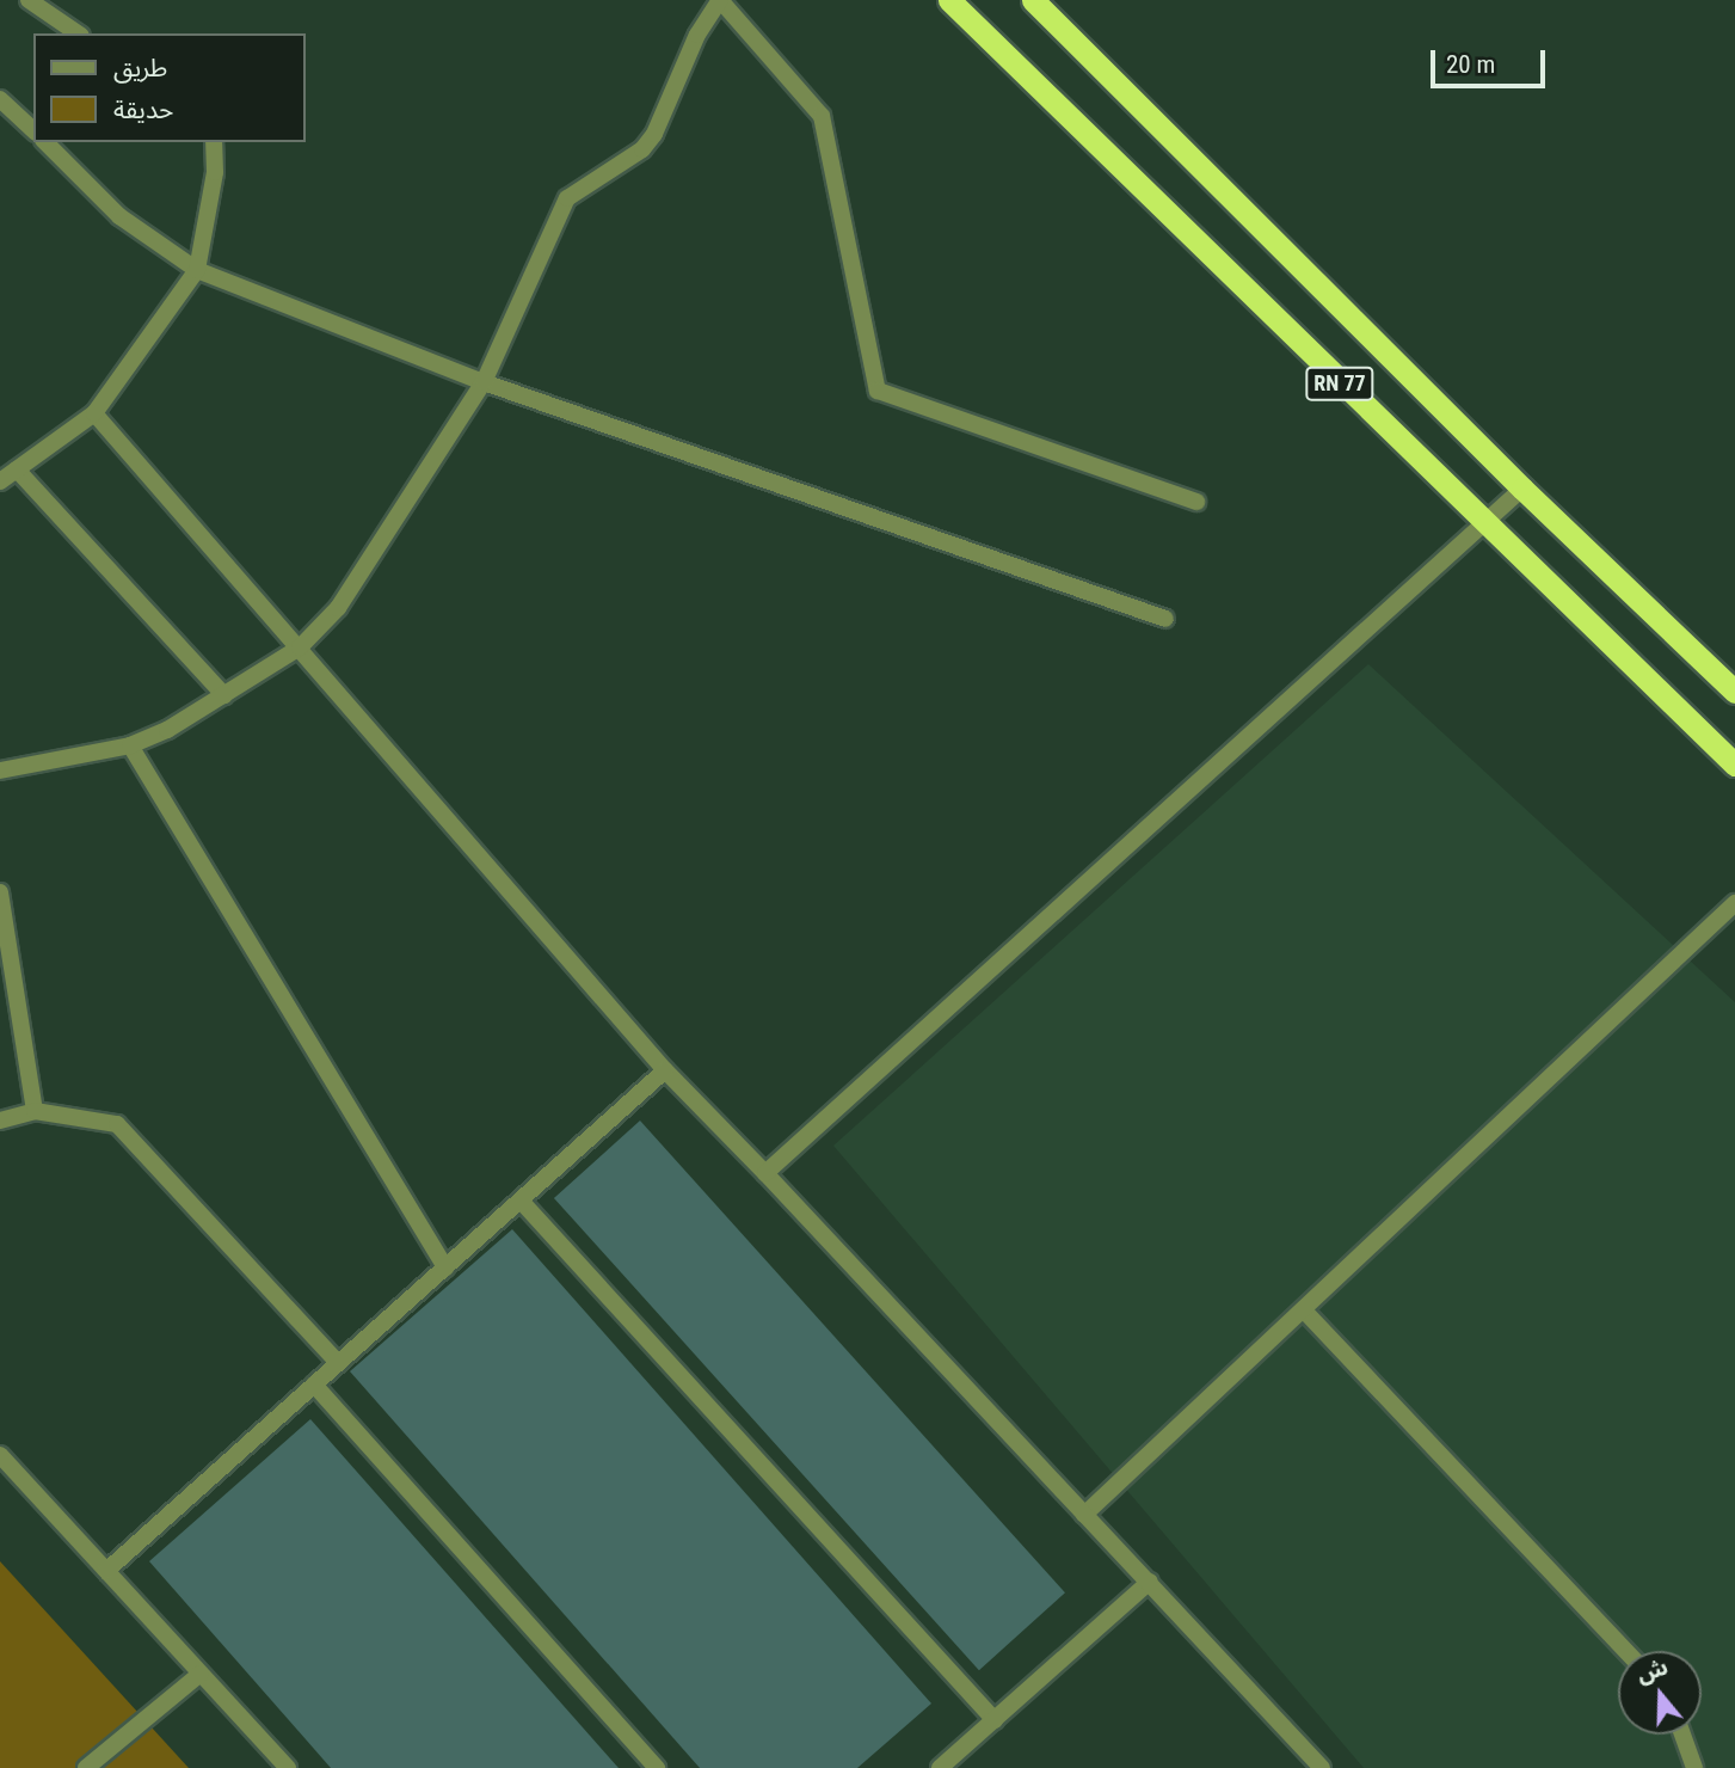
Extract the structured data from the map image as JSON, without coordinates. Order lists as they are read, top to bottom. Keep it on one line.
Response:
{"streets":{"highway":["RN 77"]},"legend":["طريق","حديقة"],"scale_bar":"20 m","north":"top"}
